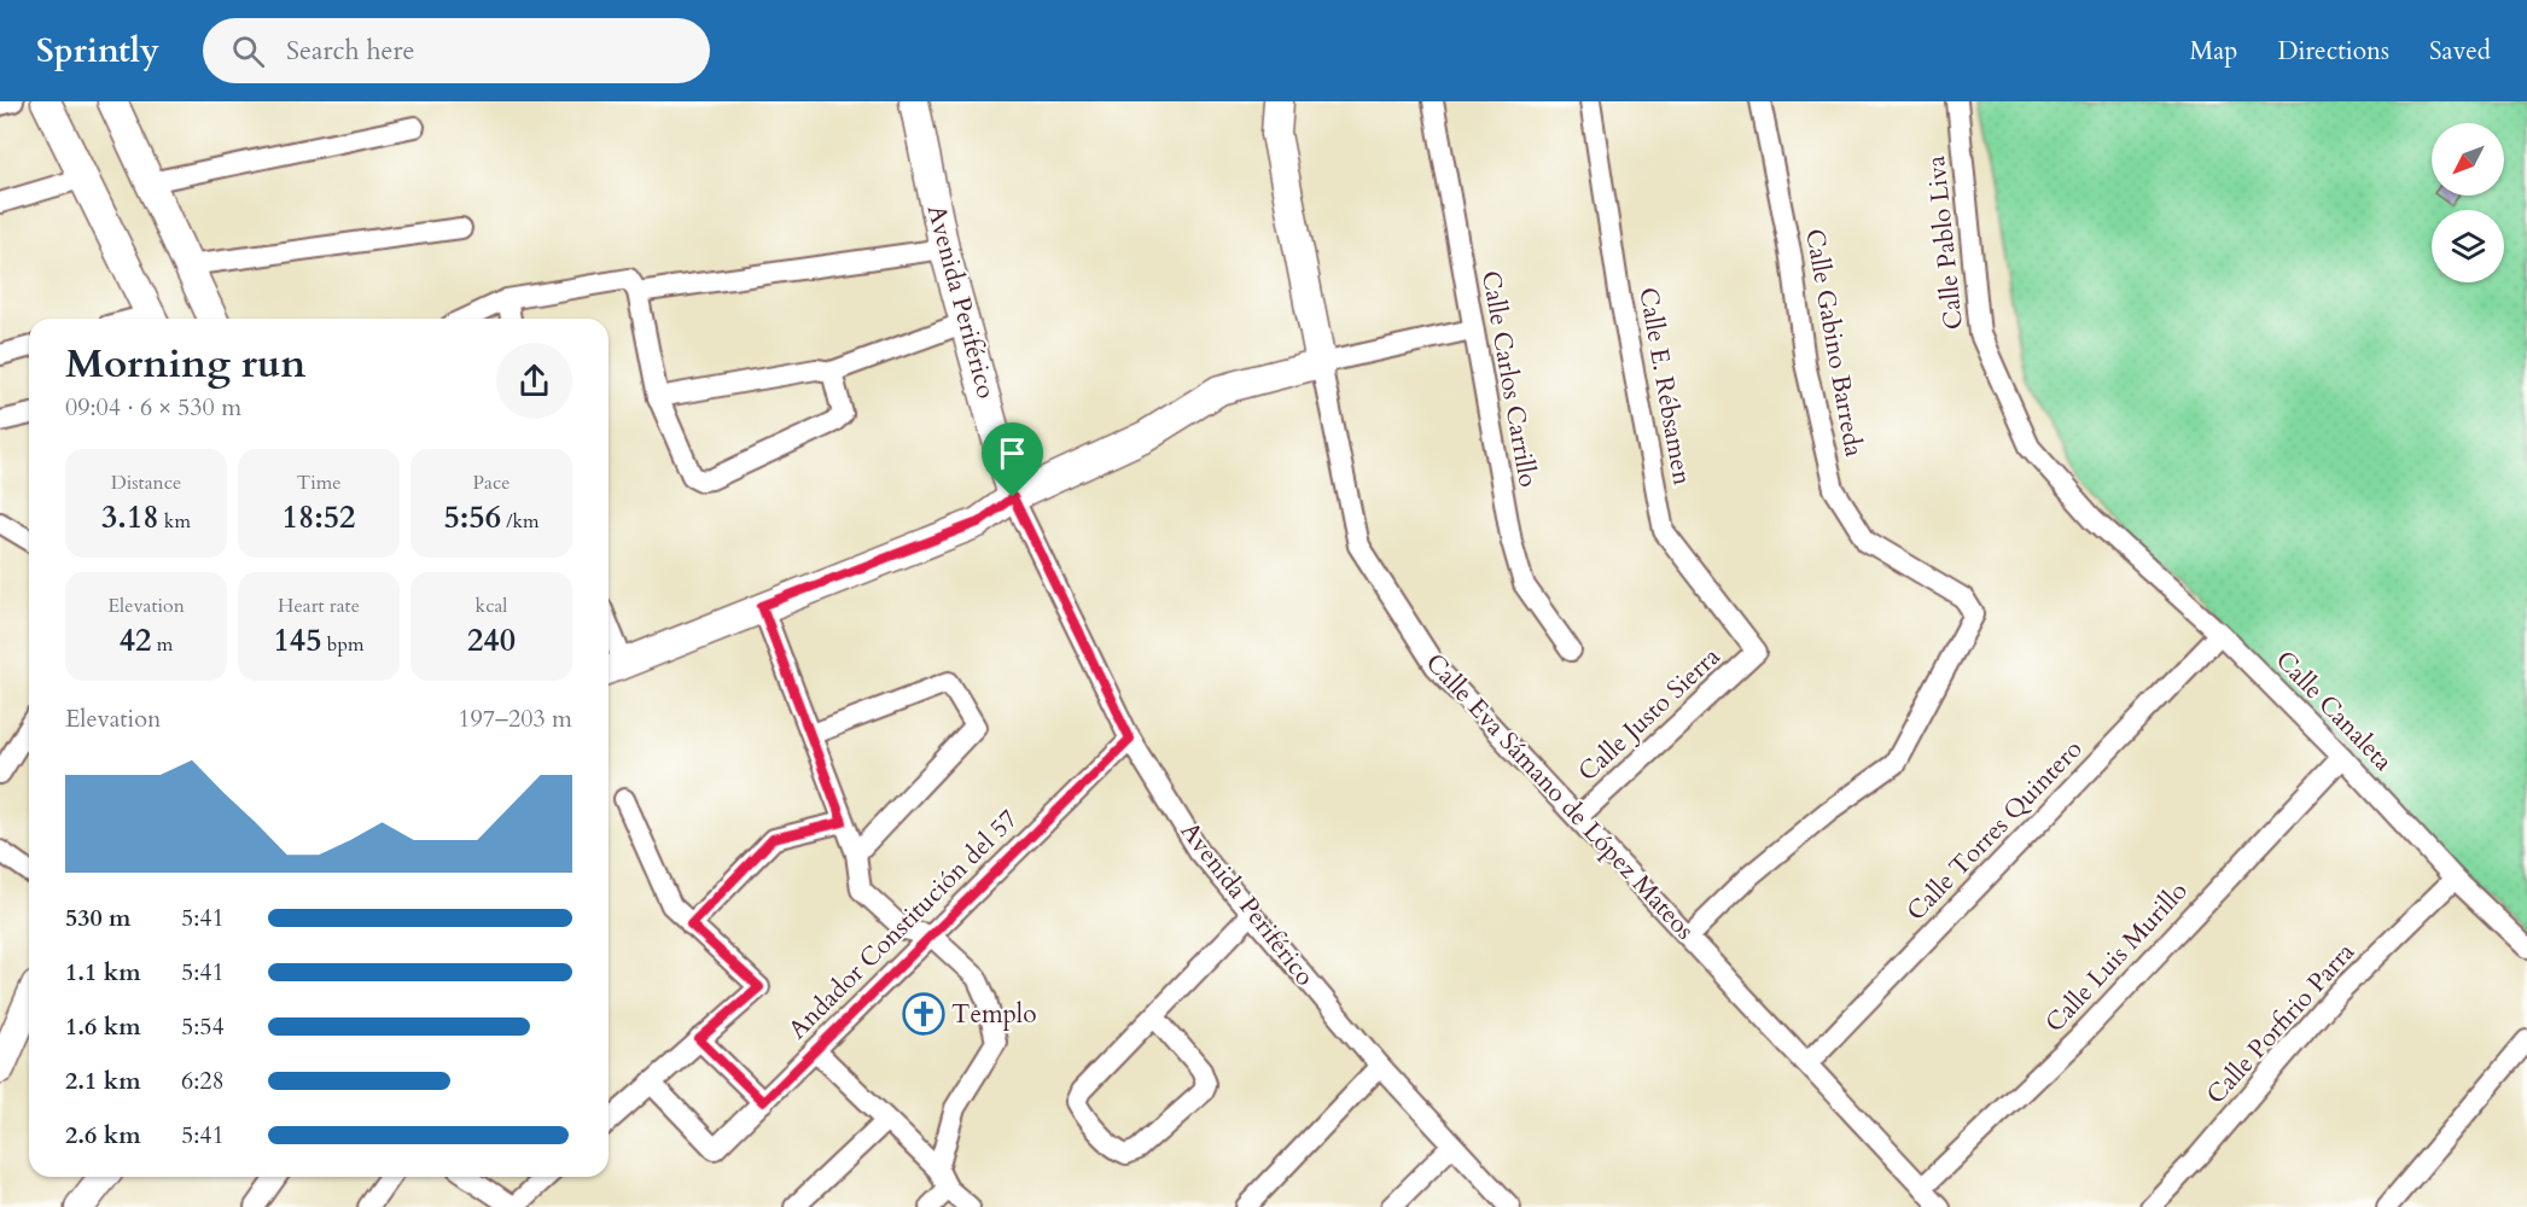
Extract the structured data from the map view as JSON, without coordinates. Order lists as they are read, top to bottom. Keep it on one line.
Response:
{"streets":{"street":["Calle Pablo Liva","Avenida Periférico","Calle Gabino Barreda","Calle Carlos Carrillo","Calle E. Rébsamen","Calle Canaleta","Calle Justo Sierra","Calle Eva Sámano de López Mateos","Calle Torres Quintero","Andador Constitución del 57","Calle Luis Murillo","Calle Porfirio Parra"]},"crossings":[["Calle Pablo Liva","Calle Canaleta"],["Avenida Periférico","Andador Constitución del 57"],["Calle Gabino Barreda","Calle Eva Sámano de López Mateos"],["Calle E. Rébsamen","Calle Justo Sierra"],["Calle Canaleta","Calle Torres Quintero"],["Calle Canaleta","Calle Luis Murillo"],["Calle Canaleta","Calle Porfirio Parra"],["Calle Justo Sierra","Calle Eva Sámano de López Mateos"],["Calle Eva Sámano de López Mateos","Calle Torres Quintero"],["Calle Eva Sámano de López Mateos","Calle Luis Murillo"]],"places":{"church":["Templo"]},"north":"bottom left","page":{"header":"Sprintly","search":"Search here","nav":["Map","Directions","Saved"],"heading":["Morning run","09:04 · 6 × 530 m"],"stats":[["Distance","3.18 km"],["Time","18:52"],["Pace","5:56 /km"],["Elevation","42 m"],["Heart rate","145 bpm"],["kcal","240"]],"chart":["Elevation","197–203 m"],"list":[{"name":"530 m","note":"5:41"},{"name":"1.1 km","note":"5:41"},{"name":"1.6 km","note":"5:54"},{"name":"2.1 km","note":"6:28"},{"name":"2.6 km","note":"5:41"}]}}
